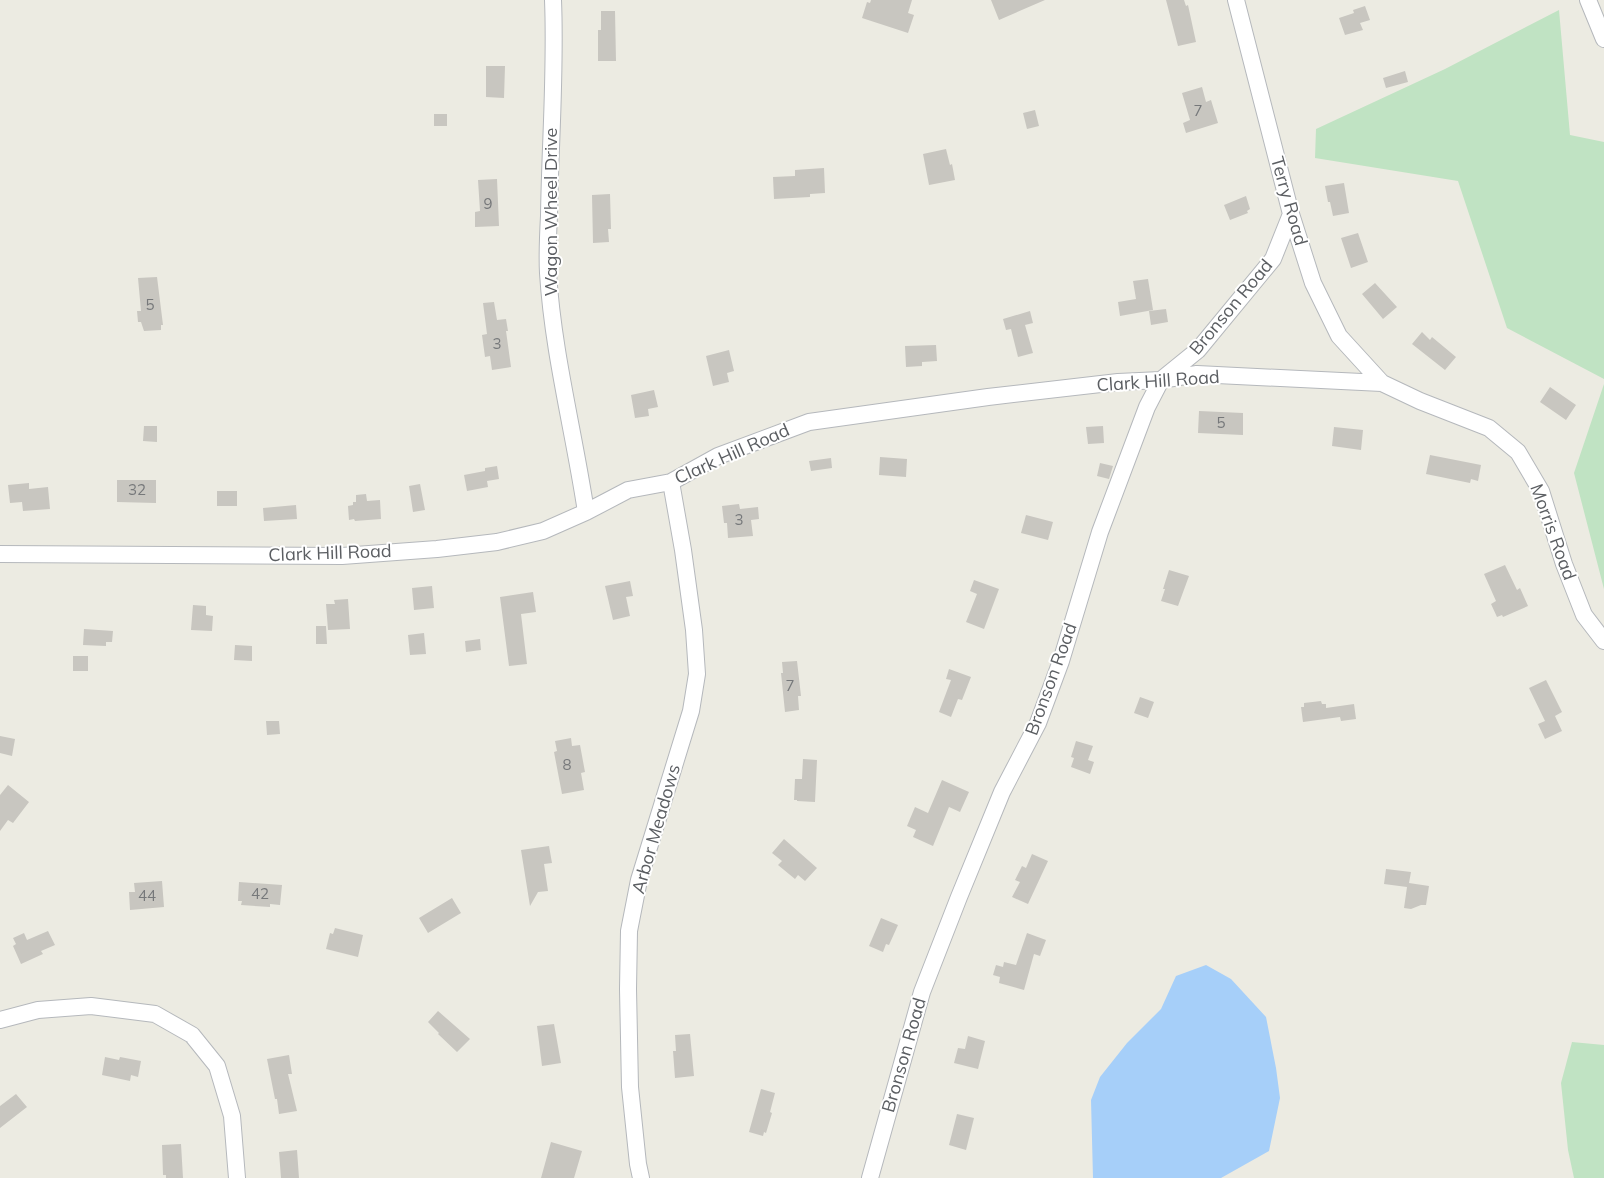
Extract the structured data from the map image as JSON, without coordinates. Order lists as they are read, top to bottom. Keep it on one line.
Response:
{"streets":{"street":["Terry Road","Wagon Wheel Drive","Bronson Road","Clark Hill Road","Morris Road","Arbor Meadows"]},"crossings":[["Terry Road","Bronson Road"],["Terry Road","Clark Hill Road"],["Terry Road","Morris Road"],["Wagon Wheel Drive","Clark Hill Road"],["Bronson Road","Clark Hill Road"],["Clark Hill Road","Morris Road"],["Clark Hill Road","Arbor Meadows"]],"house_numbers":["7","9","5","3","5","32","3","7","8","42","44"]}
